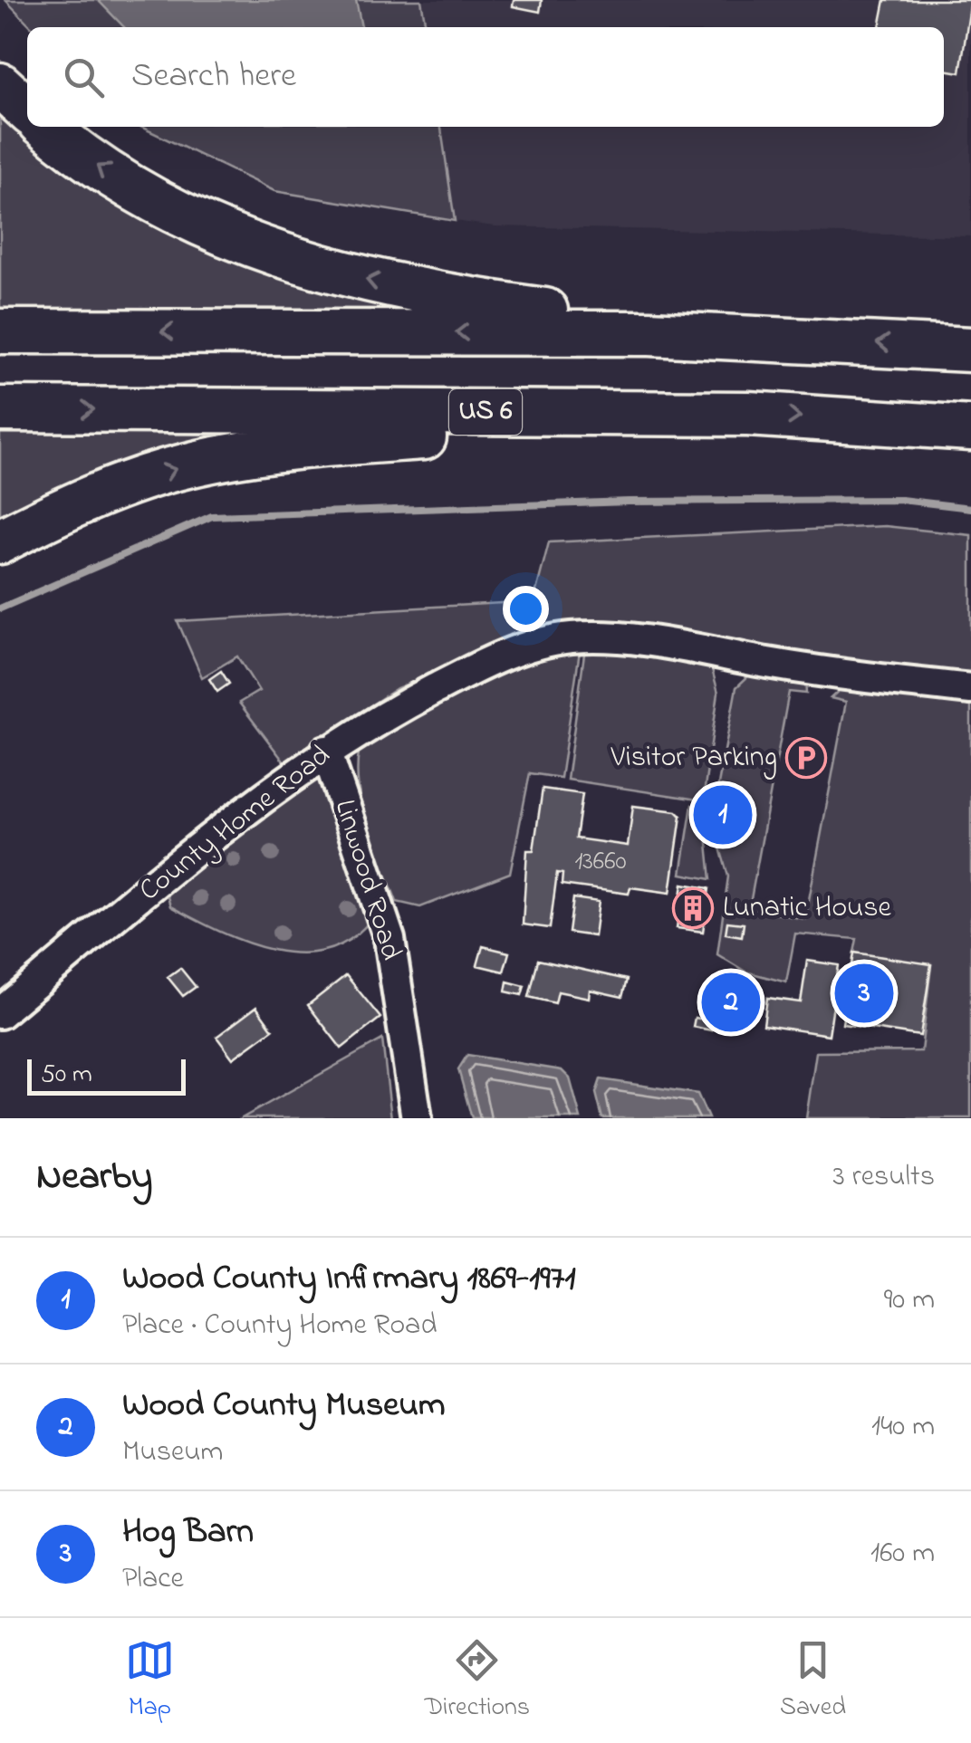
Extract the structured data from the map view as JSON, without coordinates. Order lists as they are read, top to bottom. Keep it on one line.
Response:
{"streets":{"highway":["US 6"],"street":["County Home Road","Linwood Road"]},"crossings":[["County Home Road","Linwood Road"]],"places":{"parking":["Visitor Parking"],"building":["Lunatic House"]},"house_numbers":["13660"],"scale_bar":"50 m","page":{"search":"Search here","pins":["1","3","2"],"scale":"50 m","heading":["Nearby","3 results"],"list":[{"mark":"1","name":"Wood County Infirmary 1869-1971","note":"Place · County Home Road","value":"90 m"},{"mark":"2","name":"Wood County Museum","note":"Museum","value":"140 m"},{"mark":"3","name":"Hog Barn","note":"Place","value":"160 m"}],"nav":["Map","Directions","Saved"]}}
